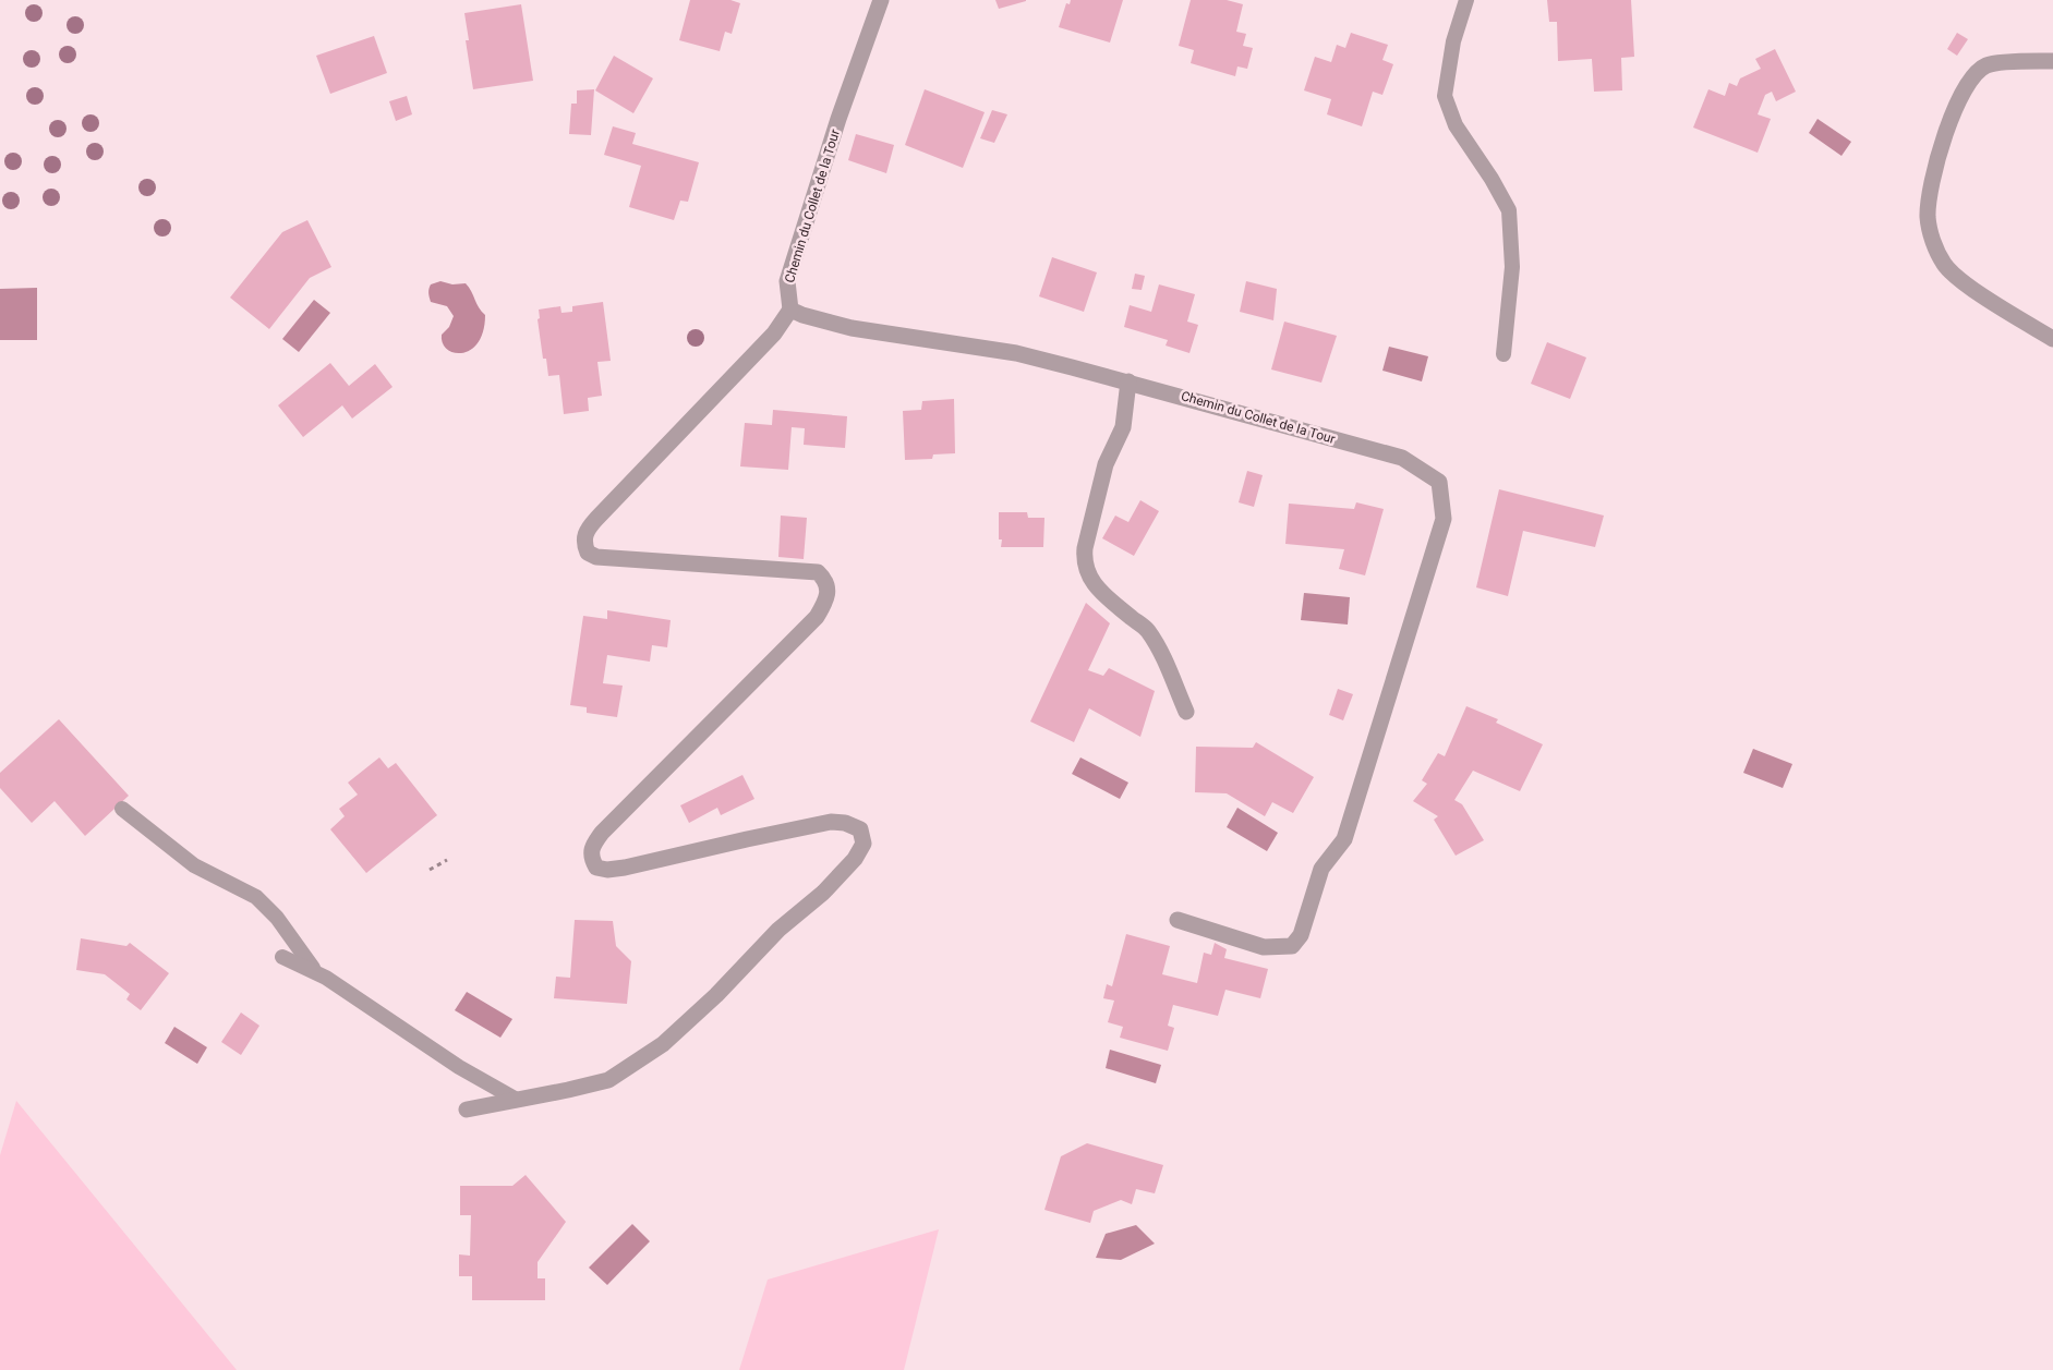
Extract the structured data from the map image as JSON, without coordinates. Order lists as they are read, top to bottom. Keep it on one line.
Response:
{"streets":{"street":["Chemin du Collet de la Tour"]}}
